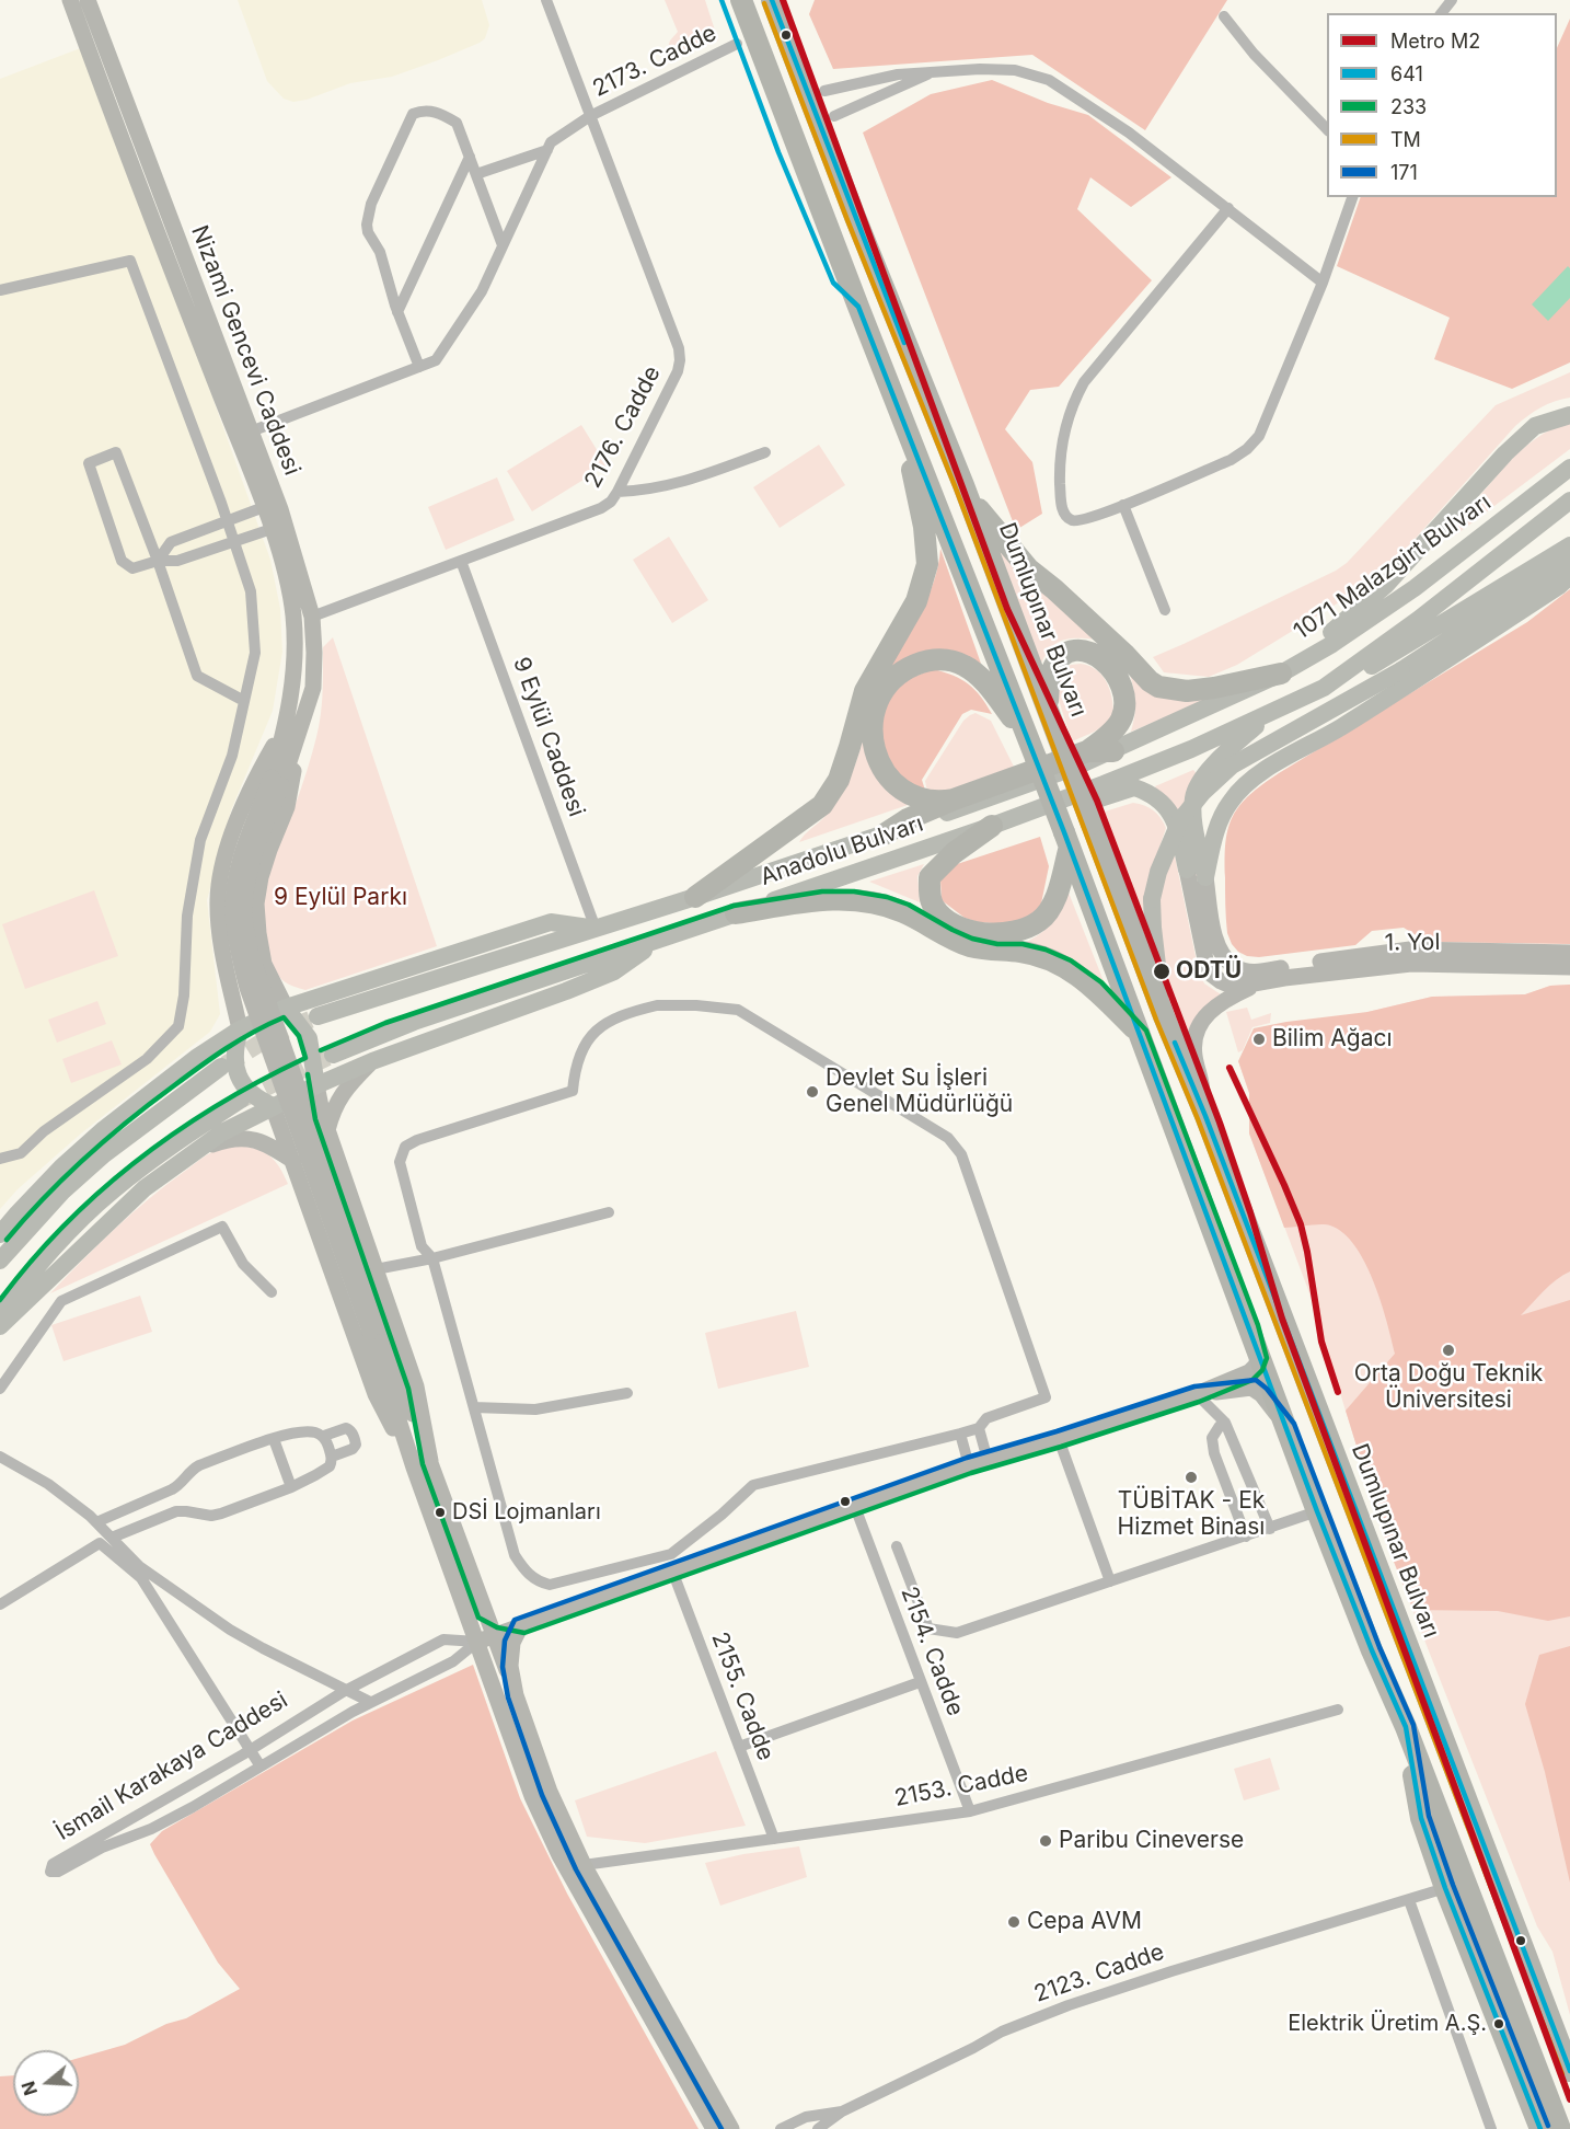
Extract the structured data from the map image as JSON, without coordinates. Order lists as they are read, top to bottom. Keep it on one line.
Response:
{"streets":{"highway":["Dumlupınar Bulvarı"],"main road":["1071 Malazgirt Bulvarı","Anadolu Bulvarı"],"street":["2173. Cadde","Nizami Gencevi Caddesi","2176. Cadde","9 Eylül Caddesi","1. Yol","2154. Cadde","2155. Cadde","İsmail Karakaya Caddesi","2153. Cadde","2123. Cadde"]},"crossings":[["2173. Cadde","2176. Cadde"],["Nizami Gencevi Caddesi","2176. Cadde"],["2176. Cadde","9 Eylül Caddesi"],["1071 Malazgirt Bulvarı","Anadolu Bulvarı"],["9 Eylül Caddesi","Anadolu Bulvarı"],["2154. Cadde","İsmail Karakaya Caddesi"],["2154. Cadde","2153. Cadde"],["2155. Cadde","İsmail Karakaya Caddesi"],["2155. Cadde","2153. Cadde"]],"parks":["9 Eylül Parkı"],"places":["ODTÜ","Bilim Ağacı","Devlet Su İşleri Genel Müdürlüğü","Orta Doğu Teknik Üniversitesi","TÜBİTAK - Ek Hizmet Binası","DSİ Lojmanları","Paribu Cineverse","Cepa AVM","Elektrik Üretim A.Ş."],"lines":["metro line M2","transit line 641","transit line TM","transit line 233","transit line 171"],"legend":["Metro M2","641","233","TM","171"],"north":"left"}
